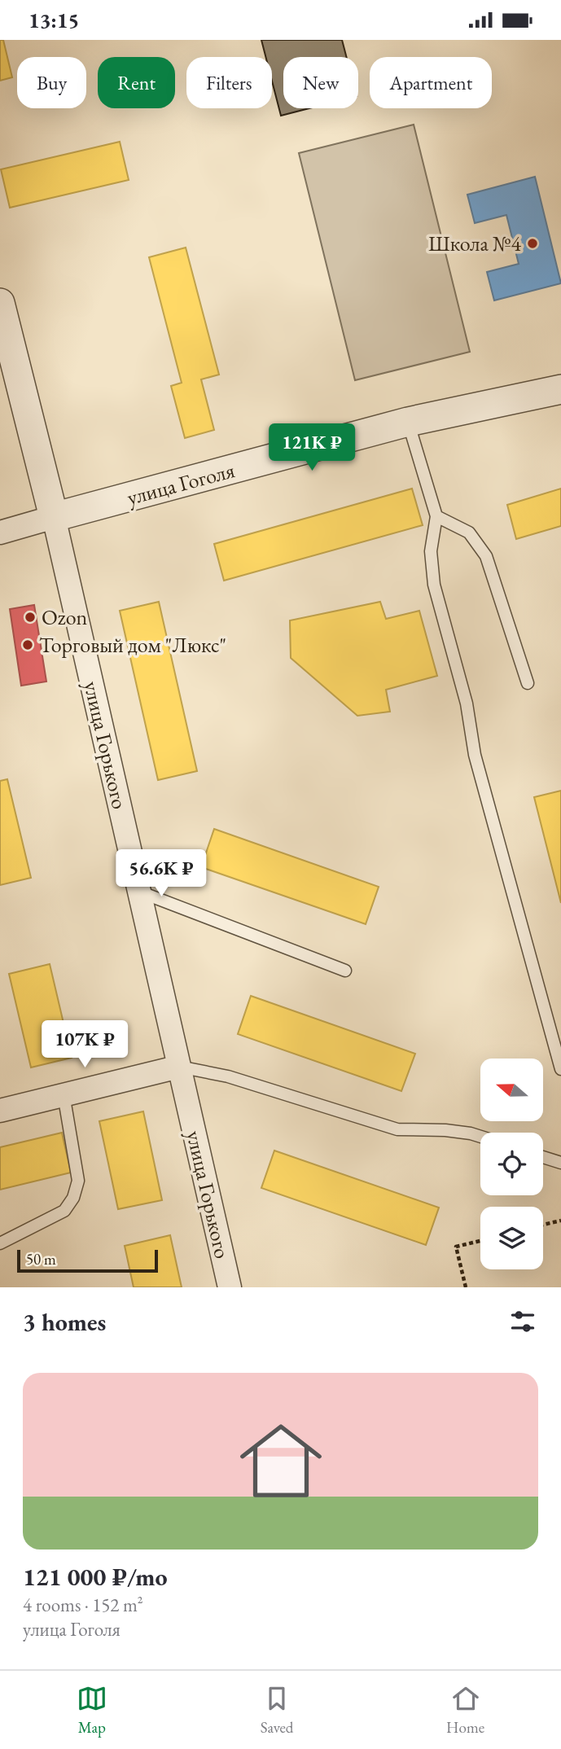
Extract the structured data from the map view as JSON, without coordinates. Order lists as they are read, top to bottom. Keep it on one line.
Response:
{"streets":{"street":["улица Гоголя","улица Горького"]},"crossings":[["улица Гоголя","улица Горького"]],"places":["Школа №4","Ozon","Торговый дом \"Люкс\""],"scale_bar":"50 m","north":"left","page":{"status":"13:15","chip":["Buy","Rent","Filters","New","Apartment"],"price":["121K ₽","56.6K ₽","107K ₽"],"scale":"50 m","heading":"3 homes","list":[{"name":"121 000 ₽/mo","note":"4 rooms · 152 m² · улица Гоголя"}],"tabs":["Map","Saved","Home"]}}
